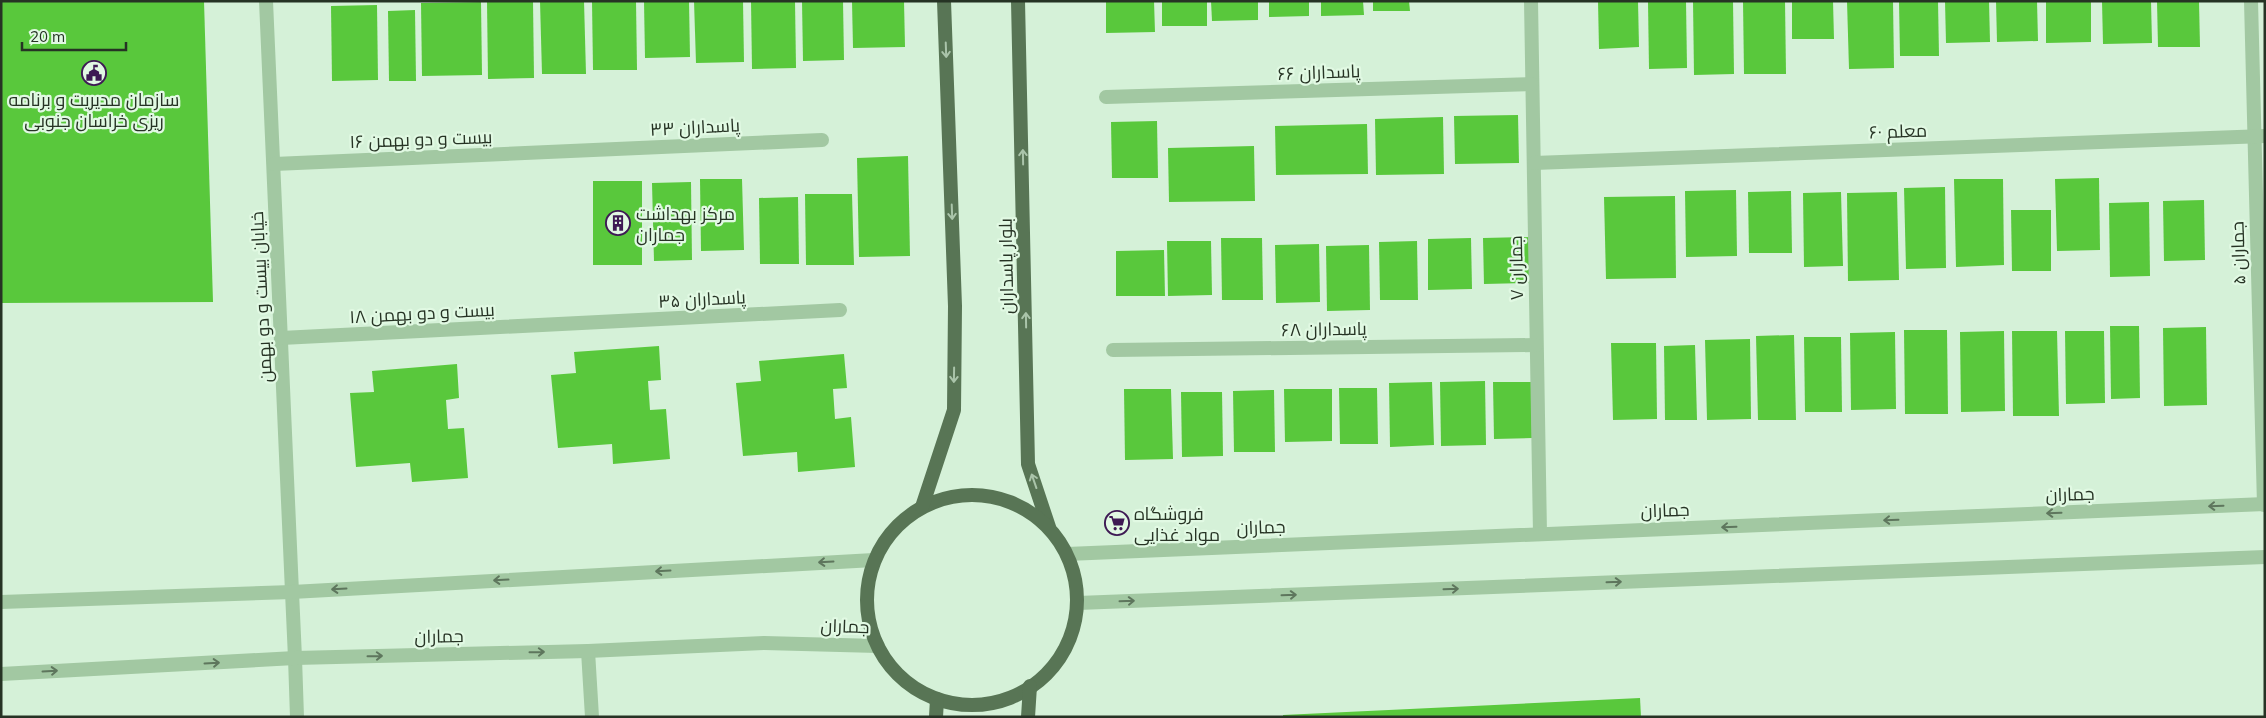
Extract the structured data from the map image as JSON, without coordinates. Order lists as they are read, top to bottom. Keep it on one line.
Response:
{"streets":{"main road":["بلوار پاسداران"],"street":["پاسداران ۶۶","پاسداران ۳۳","معلم ۶۰","بیست و دو بهمن ۱۶","جماران ۵","جماران ۷","خیابان بیست و دو بهمن","پاسداران ۳۵","بیست و دو بهمن ۱۸","پاسداران ۶۸","جماران"]},"crossings":[["پاسداران ۶۶","جماران ۷"],["پاسداران ۳۳","بیست و دو بهمن ۱۶"],["معلم ۶۰","جماران ۵"],["معلم ۶۰","جماران ۷"],["بیست و دو بهمن ۱۶","خیابان بیست و دو بهمن"],["جماران ۵","جماران"],["جماران ۷","پاسداران ۶۸"],["جماران ۷","جماران"],["خیابان بیست و دو بهمن","بیست و دو بهمن ۱۸"],["خیابان بیست و دو بهمن","جماران"],["پاسداران ۳۵","بیست و دو بهمن ۱۸"]],"places":{"public building":["سازمان مدیریت و برنامه ریزی خراسان جنوبی"],"building":["مرکز بهداشت جماران"],"supermarket":["فروشگاه مواد غذایی"]},"scale_bar":"20 m"}
